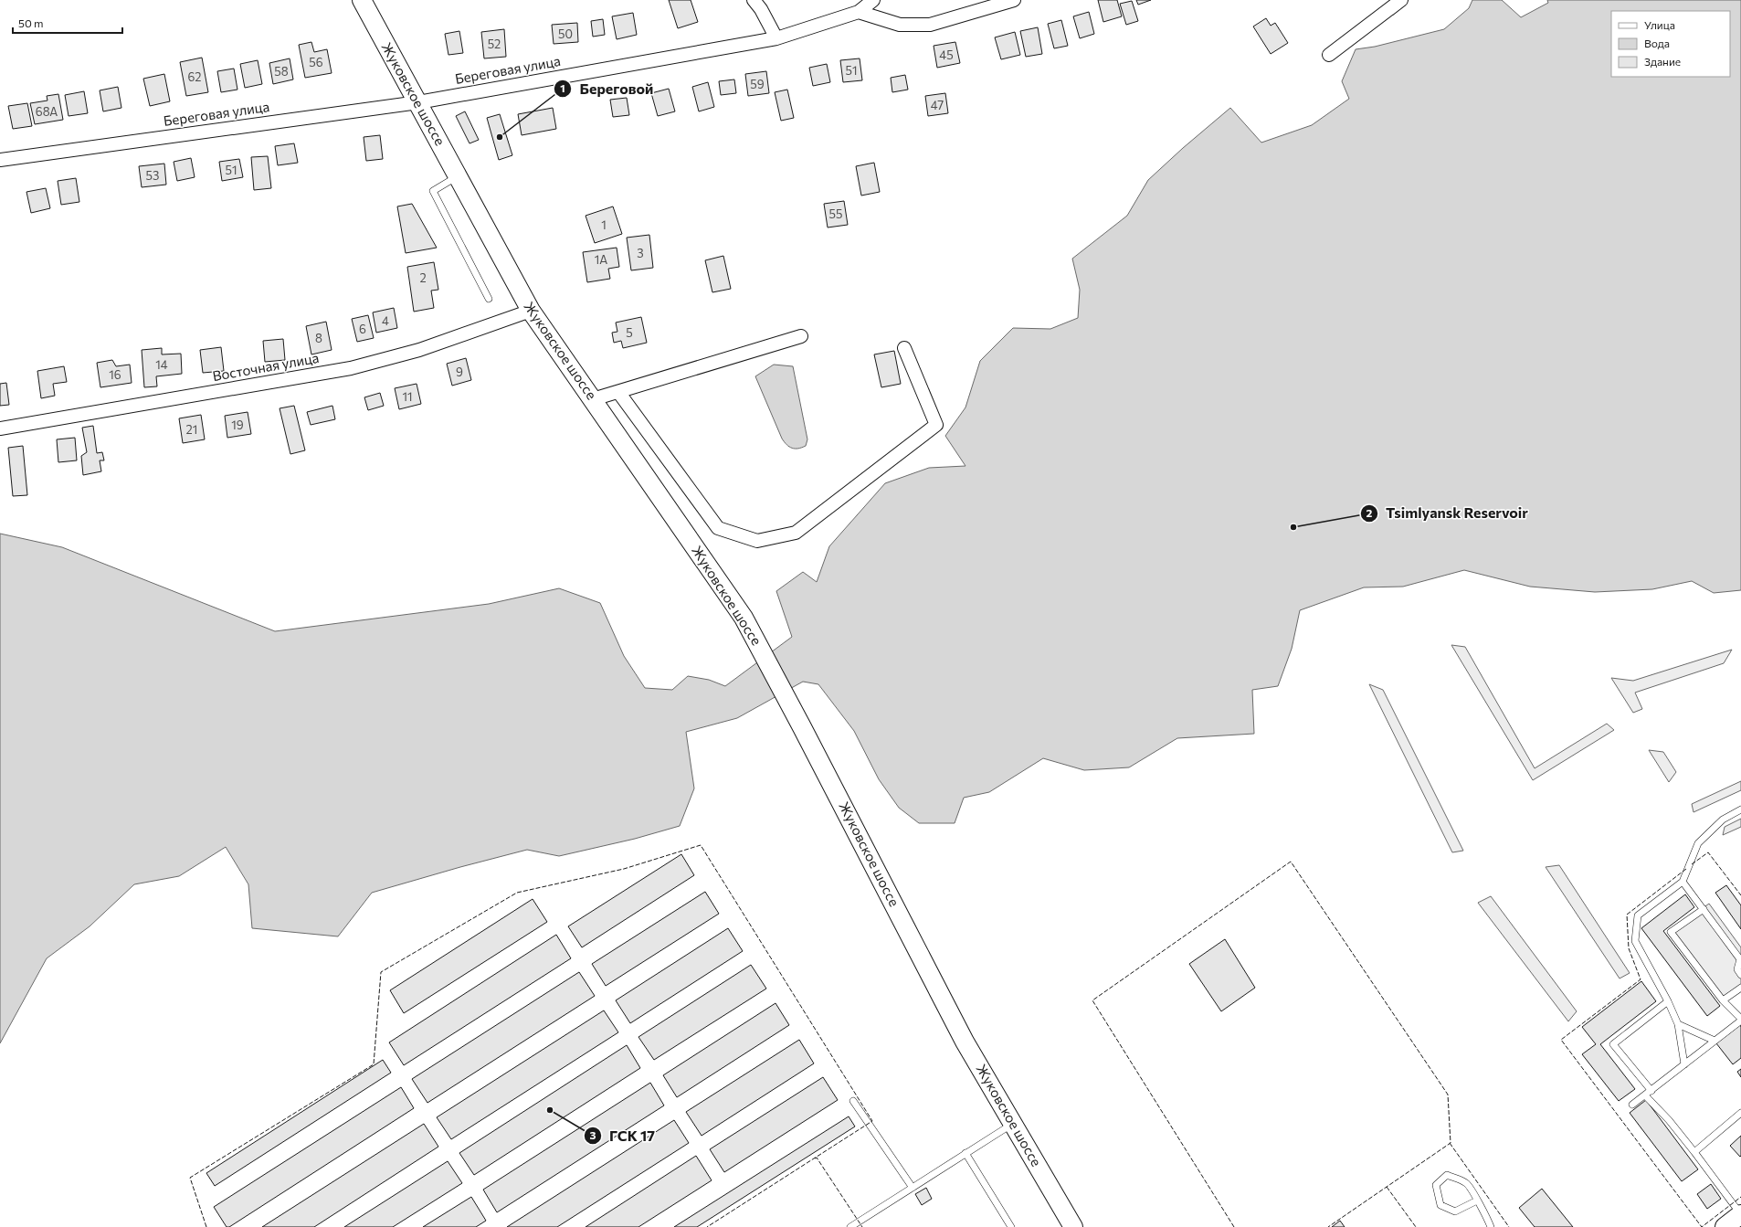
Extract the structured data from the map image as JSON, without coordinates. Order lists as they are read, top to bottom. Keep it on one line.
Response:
{"streets":{"main road":["Жуковское шоссе"],"street":["Береговая улица","Восточная улица"]},"crossings":[["Береговая улица","Жуковское шоссе"],["Жуковское шоссе","Восточная улица"]],"places":["Береговой","Tsimlyansk Reservoir","ГСК 17"],"house_numbers":["50","52","45","56","51","58","62","59","47","68А","51","53","55","1","3","1А","2","4","6","5","8","14","9","16","11","19","21"],"legend":["Улица","Вода","Здание"],"scale_bar":"50 m"}
